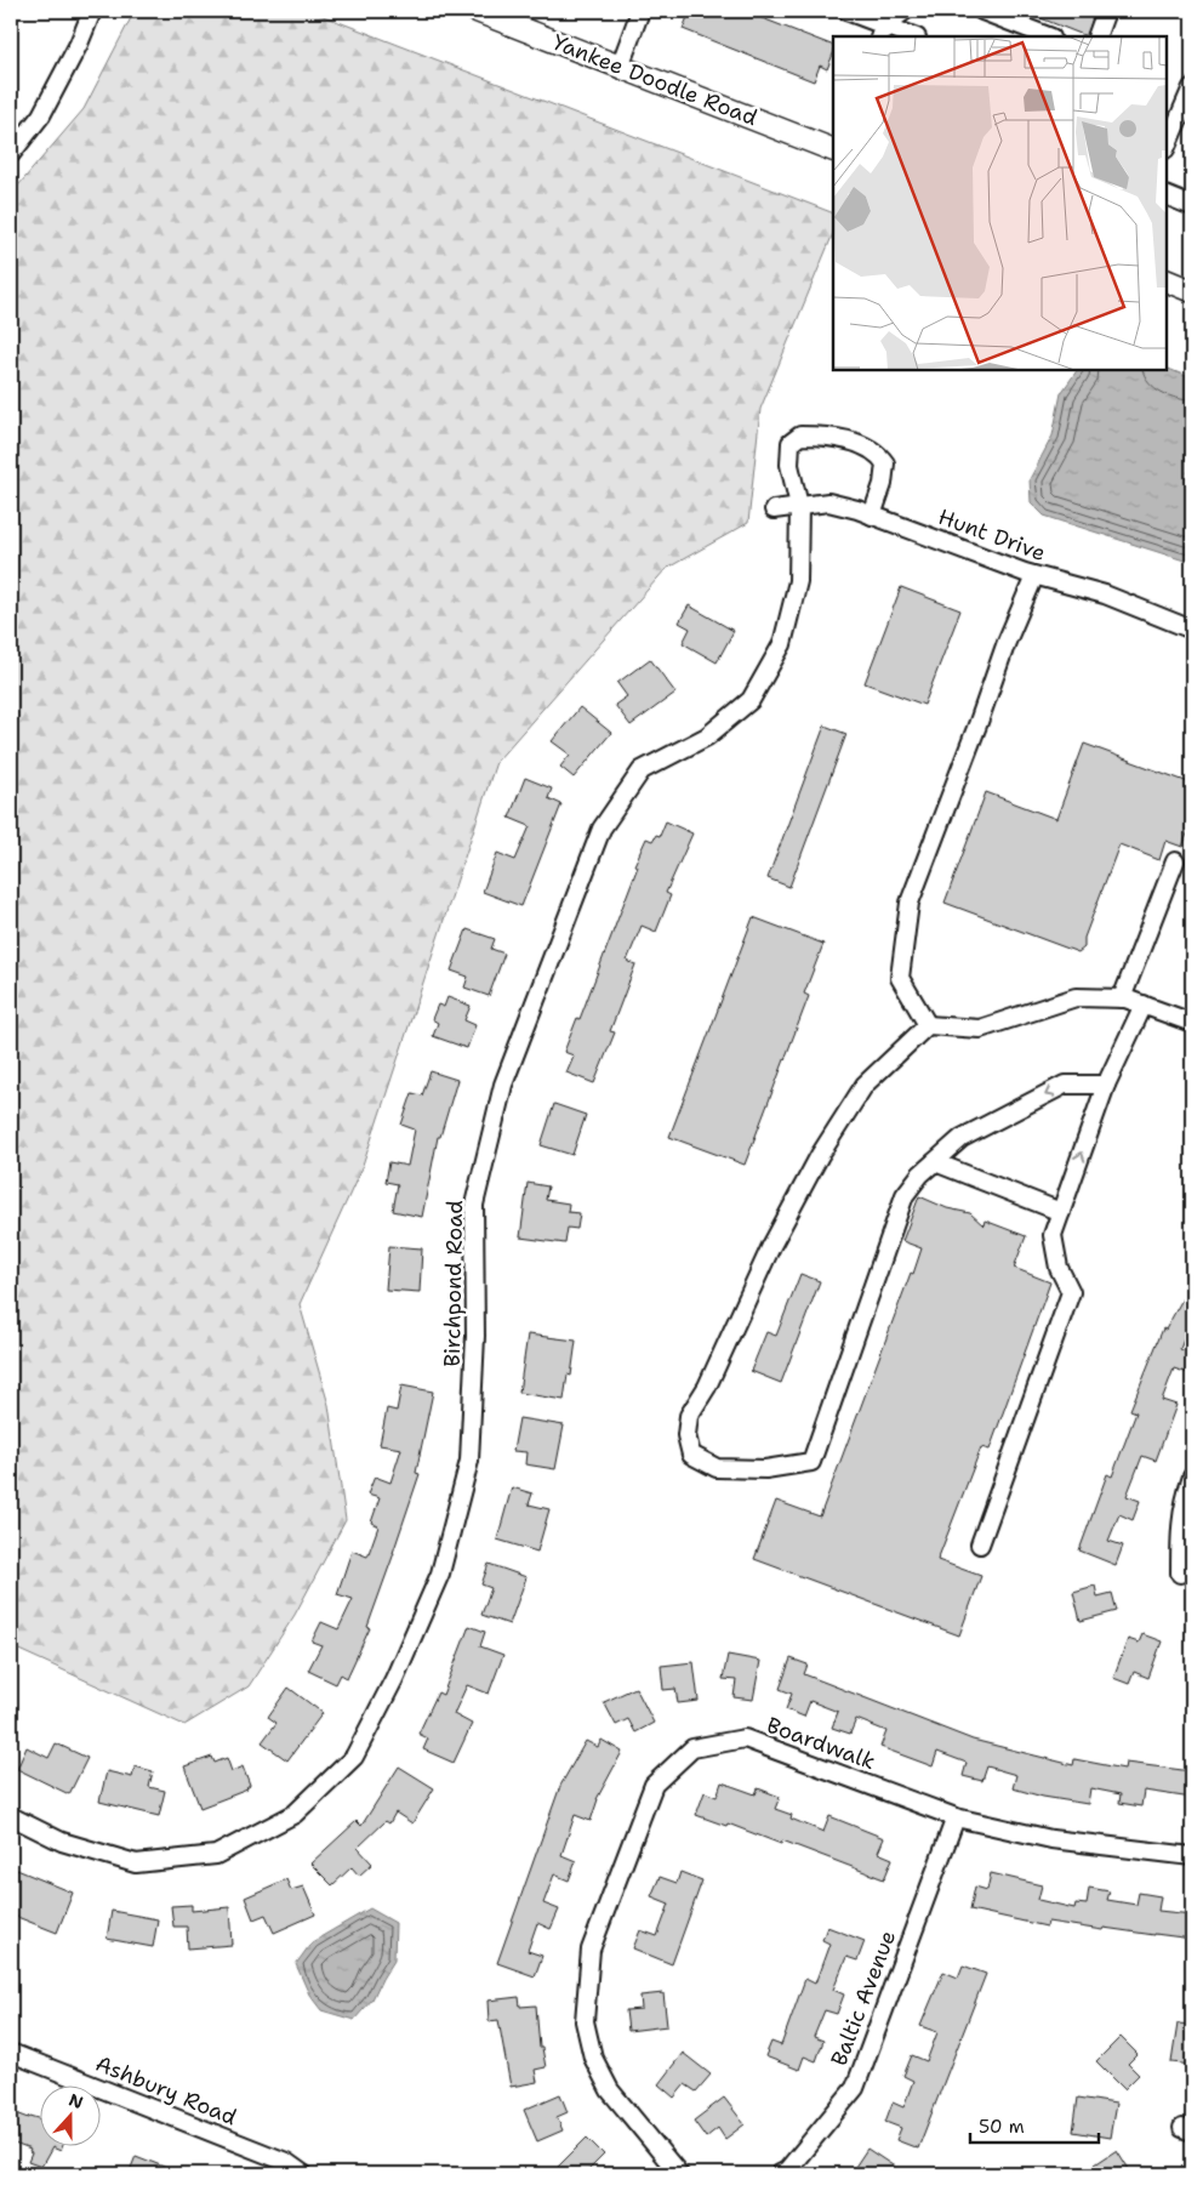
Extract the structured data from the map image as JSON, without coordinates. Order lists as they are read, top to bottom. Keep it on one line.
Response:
{"streets":{"main road":["Yankee Doodle Road"],"street":["Hunt Drive","Birchpond Road","Boardwalk","Baltic Avenue","Ashbury Road"]},"crossings":[["Hunt Drive","Birchpond Road"],["Boardwalk","Baltic Avenue"]],"scale_bar":"50 m","north":"top"}
